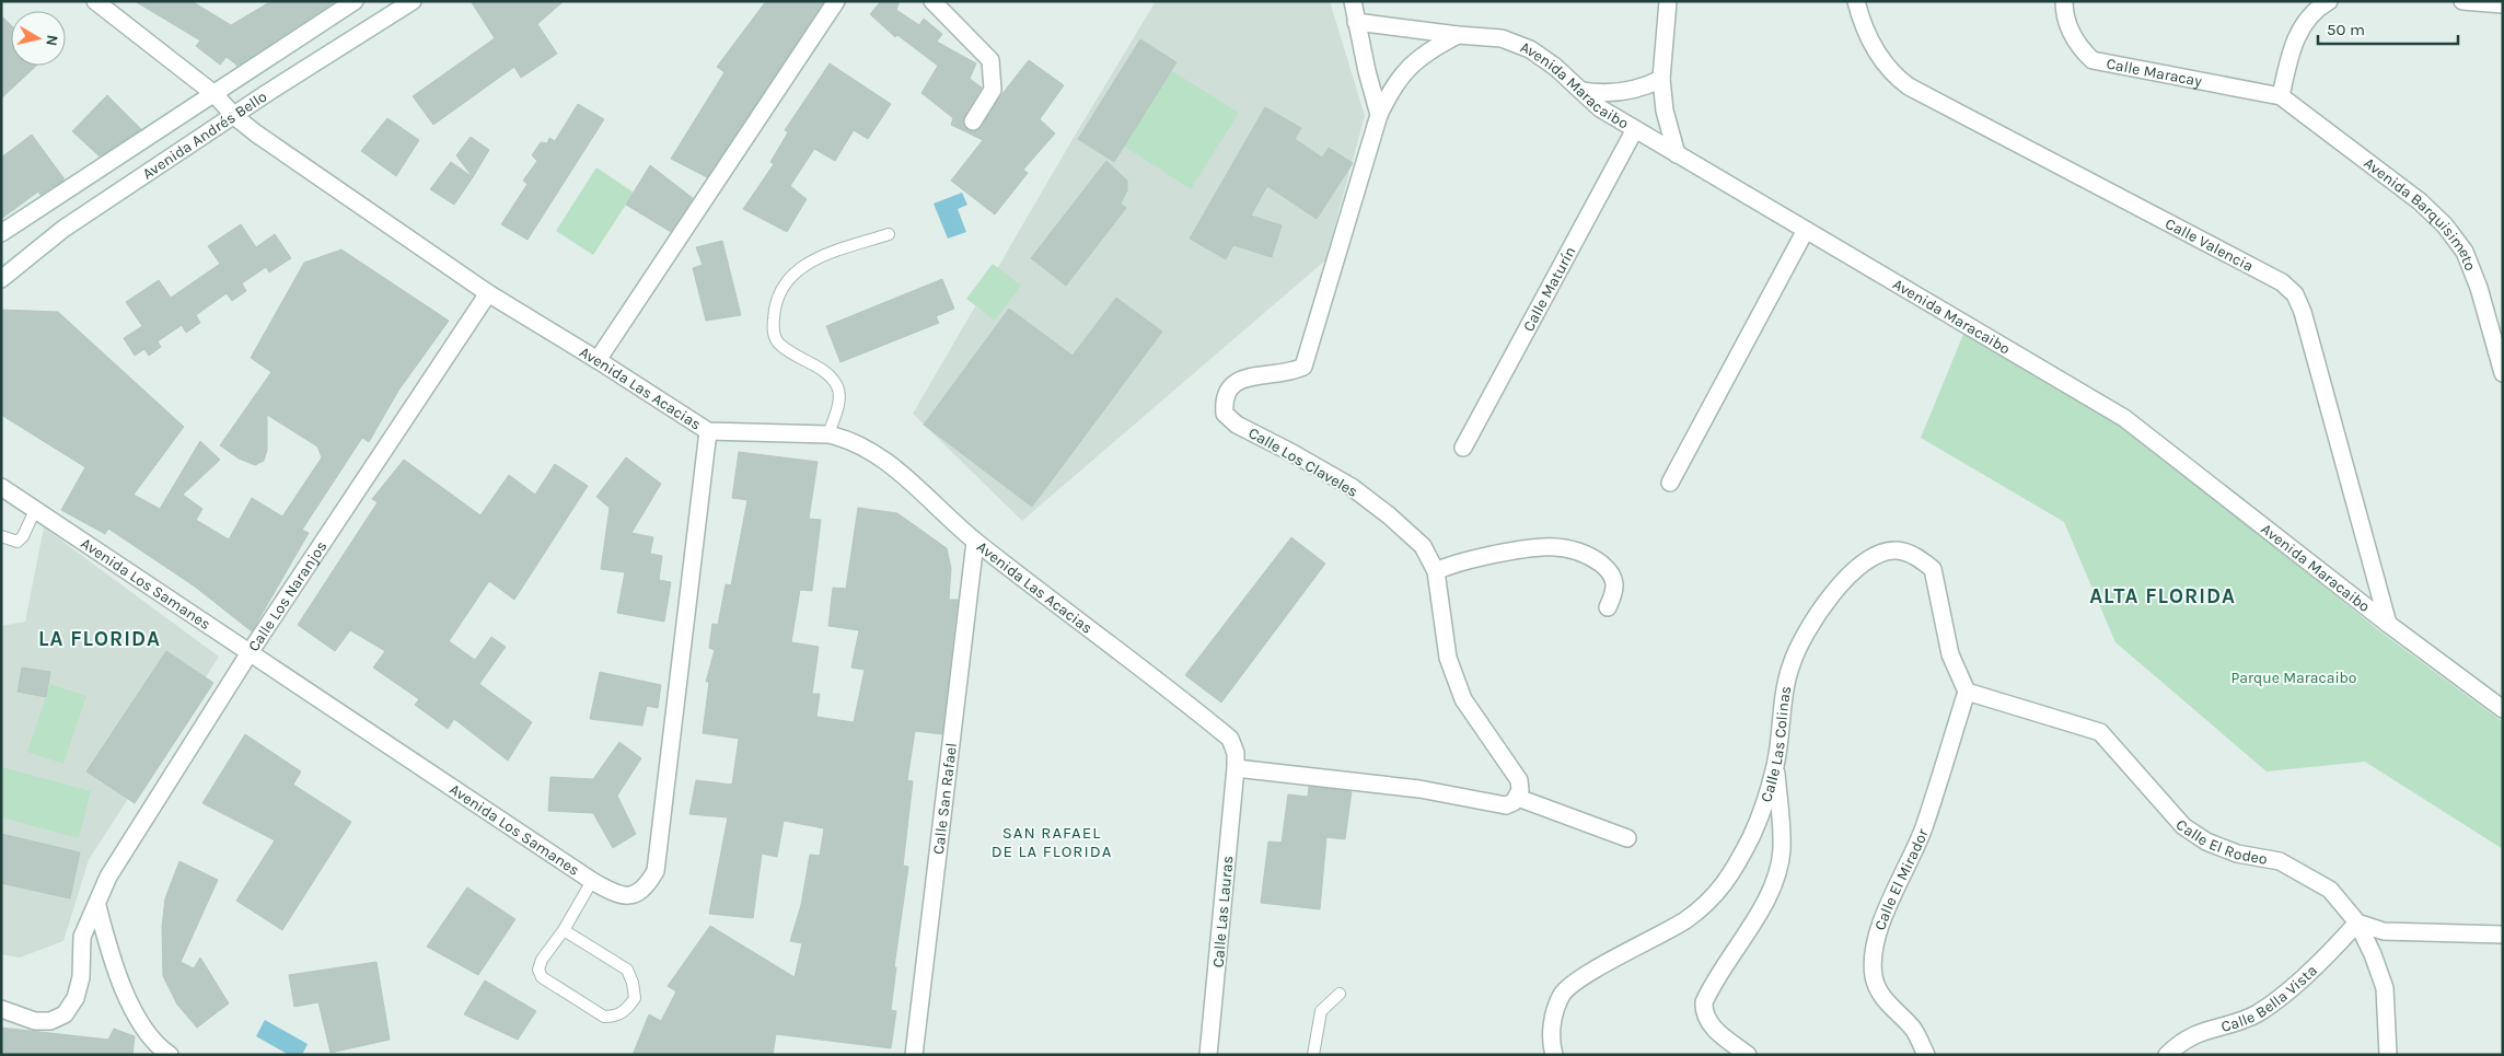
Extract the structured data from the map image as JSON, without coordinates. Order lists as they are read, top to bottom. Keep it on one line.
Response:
{"streets":{"street":["Calle Maracay","Avenida Maracaibo","Avenida Andrés Bello","Avenida Barquisimeto","Calle Valencia","Calle Maturín","Avenida Las Acacias","Calle Los Claveles","Avenida Los Samanes","Calle Los Naranjos","Calle Las Colinas","Calle San Rafael","Calle El Rodeo","Calle El Mirador","Calle Las Lauras","Calle Bella Vista"]},"crossings":[["Calle Maracay","Avenida Barquisimeto"],["Avenida Maracaibo","Calle Valencia"],["Avenida Maracaibo","Calle Maturín"],["Avenida Andrés Bello","Avenida Las Acacias"],["Avenida Las Acacias","Avenida Los Samanes"],["Avenida Las Acacias","Calle Los Naranjos"],["Avenida Las Acacias","Calle San Rafael"],["Avenida Las Acacias","Calle Las Lauras"],["Avenida Los Samanes","Calle Los Naranjos"],["Calle Las Colinas","Calle El Rodeo"],["Calle Las Colinas","Calle El Mirador"],["Calle El Rodeo","Calle El Mirador"],["Calle El Rodeo","Calle Bella Vista"]],"districts":["ALTA FLORIDA","LA FLORIDA","SAN RAFAEL DE LA FLORIDA"],"parks":["Parque Maracaibo"],"scale_bar":"50 m","north":"right"}
